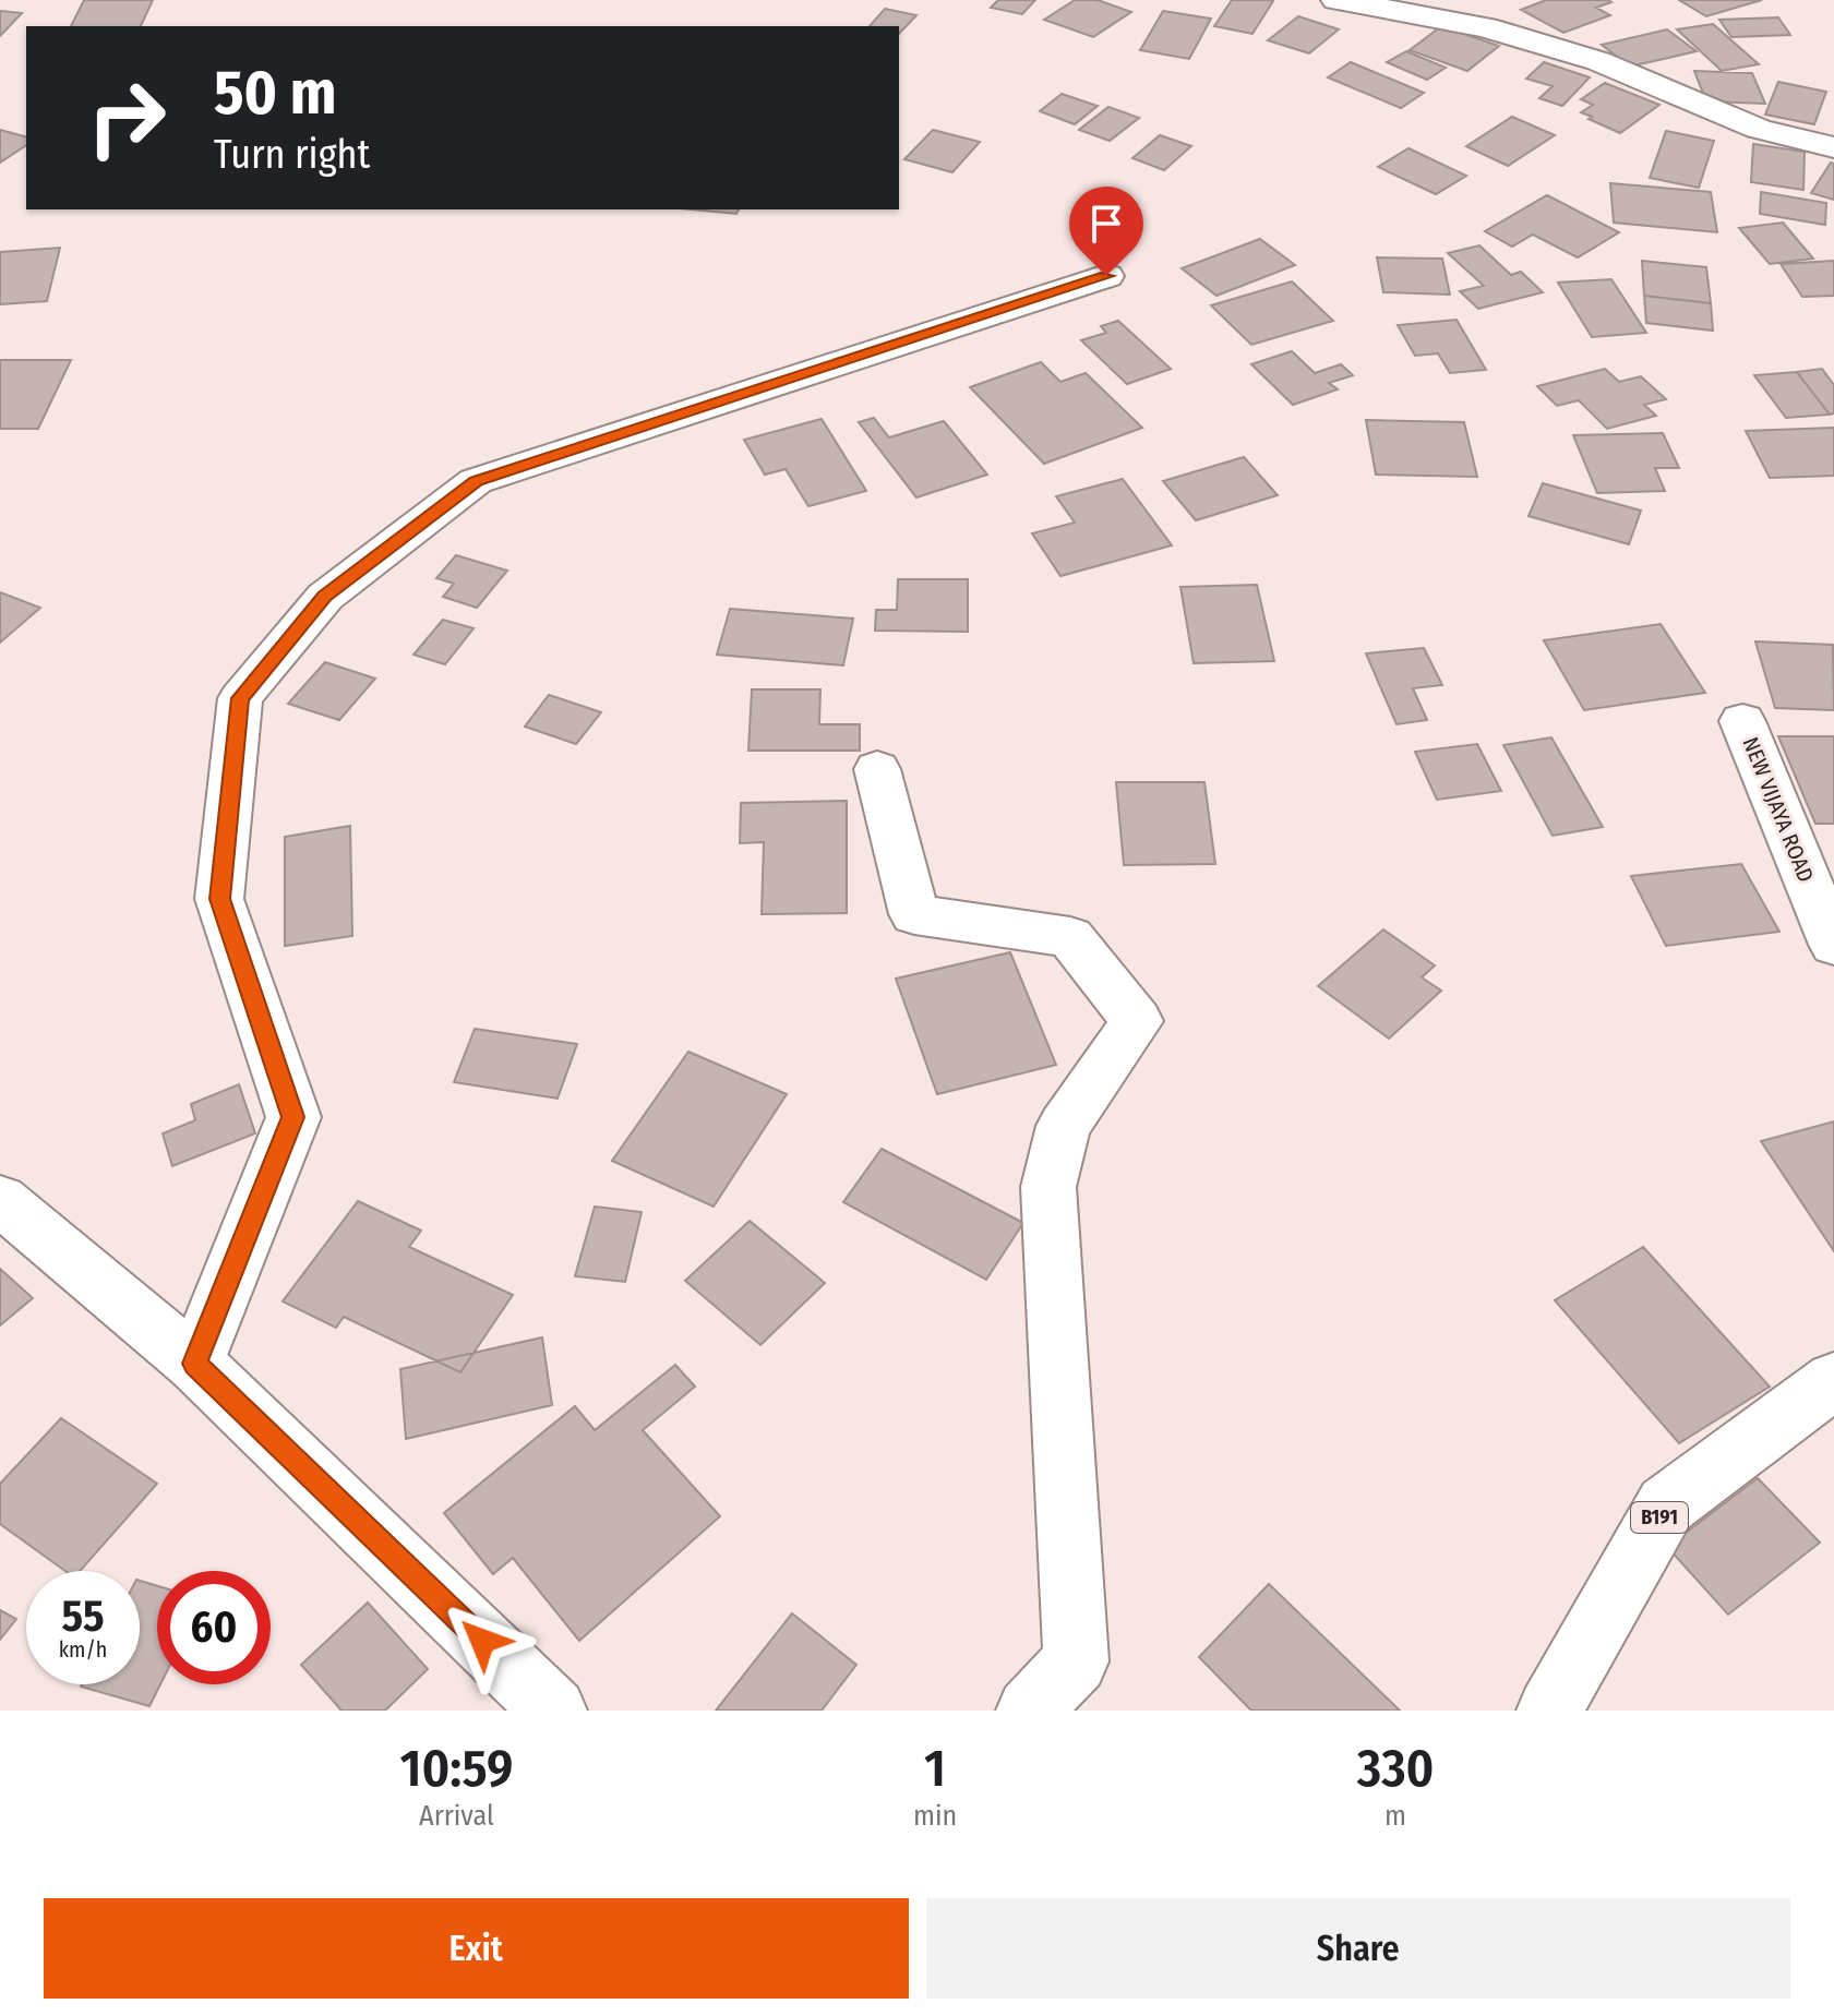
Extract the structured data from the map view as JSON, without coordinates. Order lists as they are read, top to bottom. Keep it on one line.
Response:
{"streets":{"street":["NEW VIJAYA ROAD","B191"]},"page":{"turn":["50 m","Turn right"],"speed":"55 km/h","limit":"60","eta":["10:59","Arrival","1","min","330","m"],"buttons":["Exit","Share"]}}
